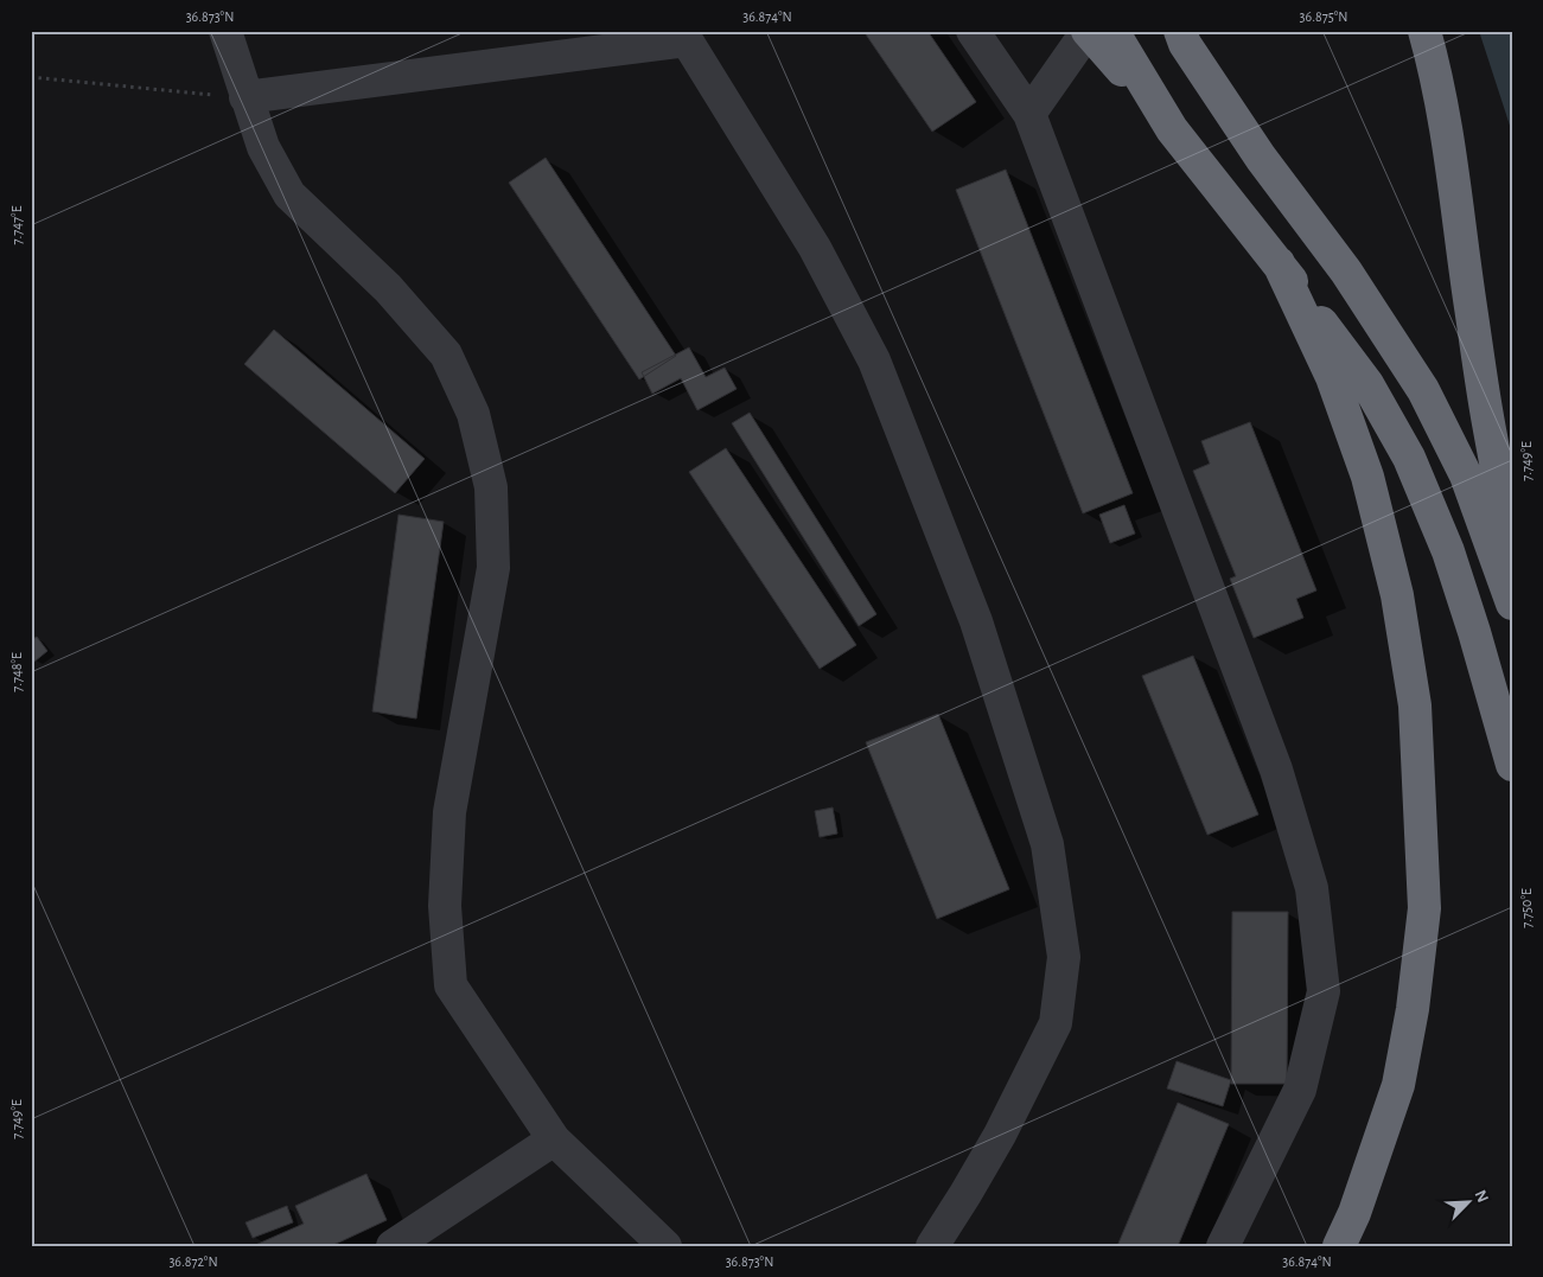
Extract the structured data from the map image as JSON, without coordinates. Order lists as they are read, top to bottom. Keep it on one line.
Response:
{"north":"top right","coordinates":["36.873°N","36.874°N","36.875°N","7.747°E","7.749°E","7.748°E","7.750°E","36.872°N"]}
